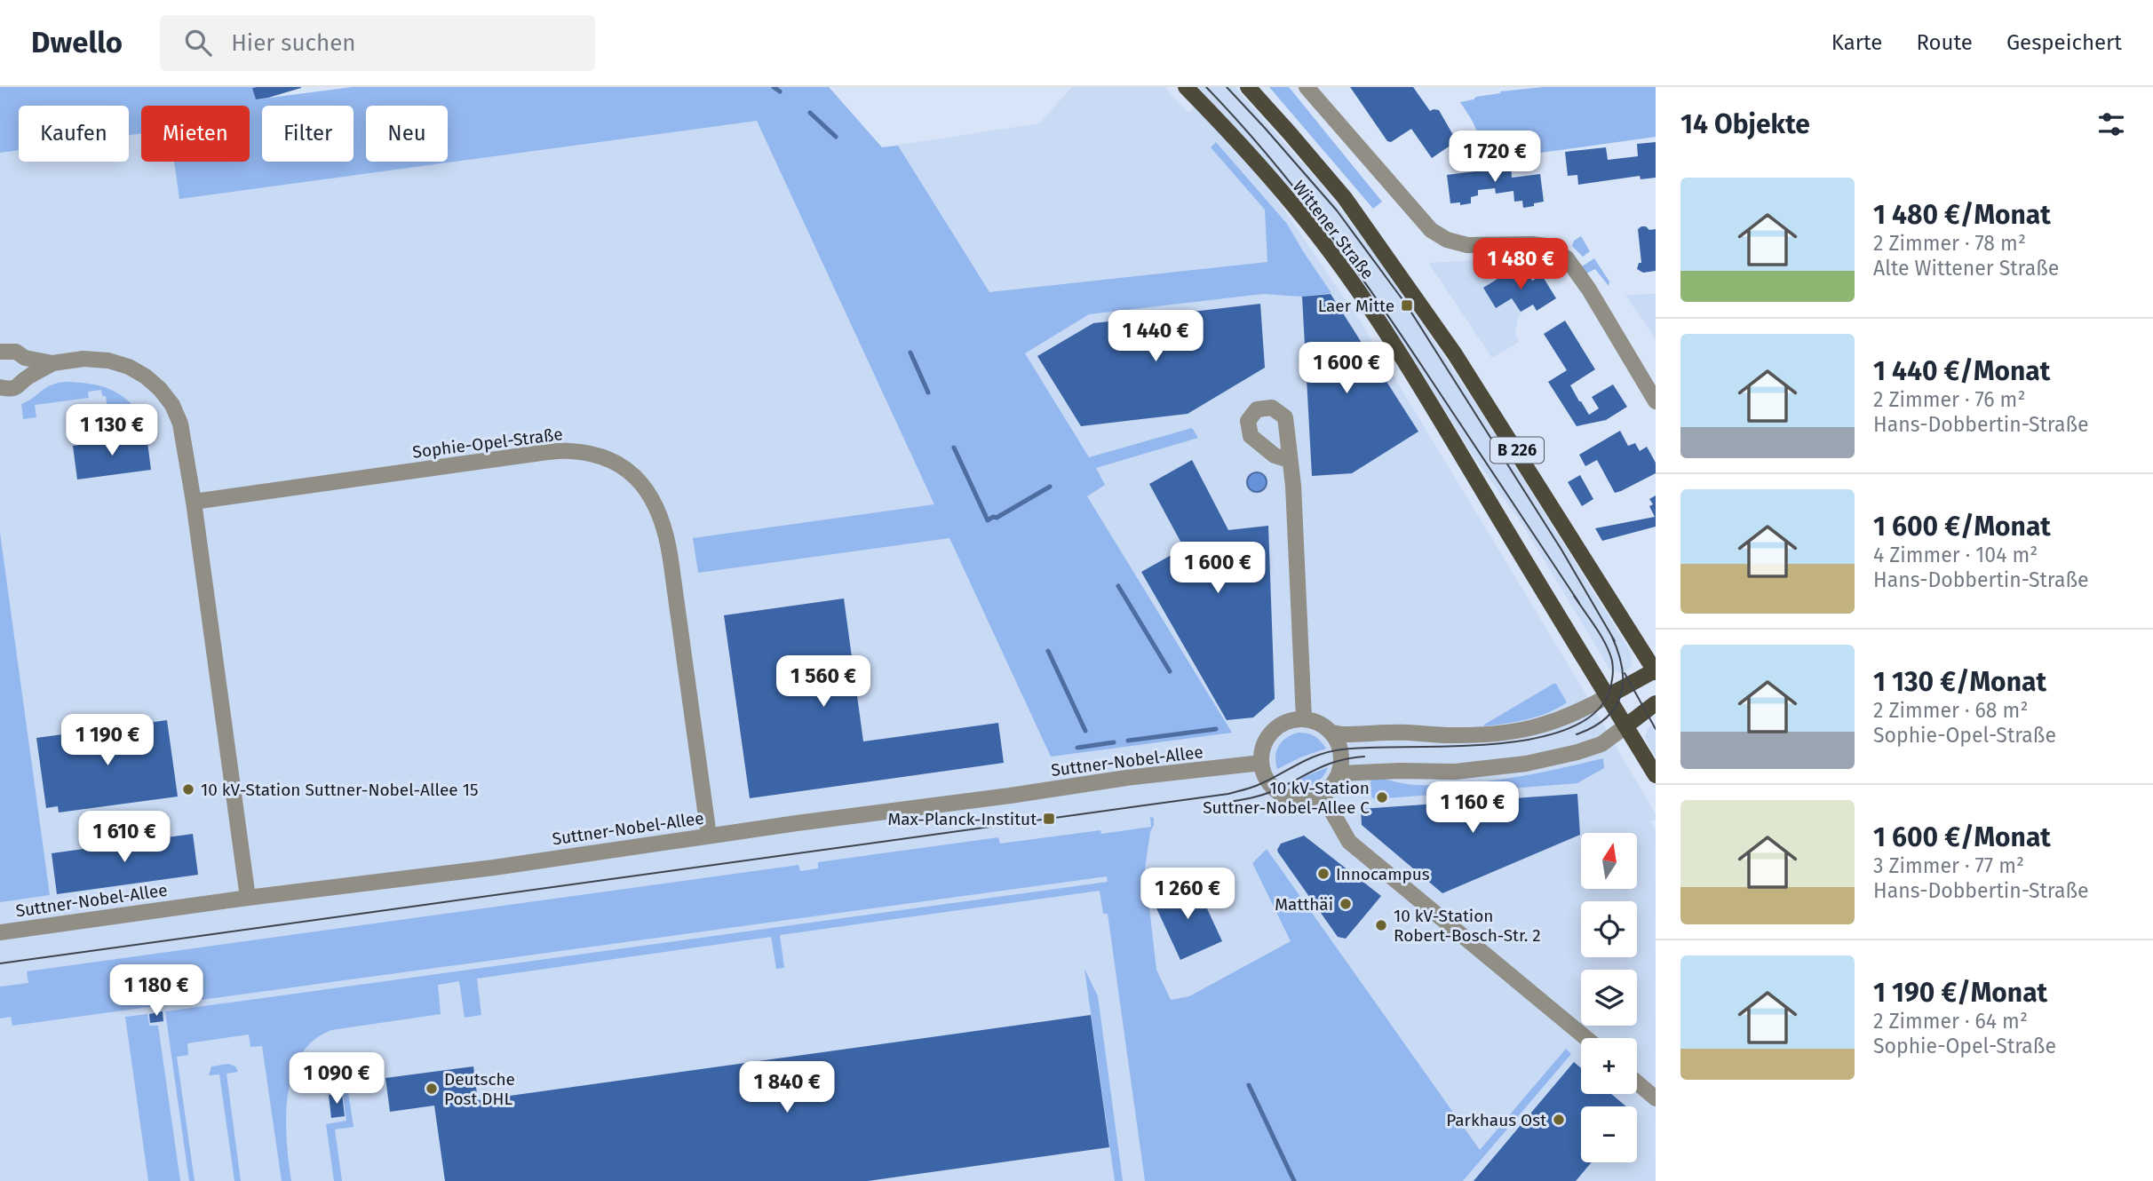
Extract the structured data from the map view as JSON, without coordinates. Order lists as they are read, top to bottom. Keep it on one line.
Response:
{"streets":{"main road":["Wittener Straße","B 226"],"street":["Sophie-Opel-Straße","Suttner-Nobel-Allee"]},"crossings":[["Sophie-Opel-Straße","Suttner-Nobel-Allee"]],"places":{"transit":["Laer Mitte","Max-Planck-Institut"],"other":["10 kV-Station Suttner-Nobel-Allee 15","10 kV-Station Suttner-Nobel-Allee C","Innocampus","Matthäi","10 kV-Station Robert-Bosch-Str. 2","Deutsche Post DHL","Parkhaus Ost"]},"north":"top","page":{"header":"Dwello","search":"Hier suchen","nav":["Karte","Route","Gespeichert"],"heading":"14 Objekte","chip":["Kaufen","Mieten","Filter","Neu"],"price":["1 720 €","1 480 €","1 440 €","1 600 €","1 130 €","1 600 €","1 560 €","1 190 €","1 160 €","1 610 €","1 260 €","1 180 €","1 090 €","1 840 €"],"list":[{"name":"1 480 €/Monat","note":"2 Zimmer · 78 m² · Alte Wittener Straße"},{"name":"1 440 €/Monat","note":"2 Zimmer · 76 m² · Hans-Dobbertin-Straße"},{"name":"1 600 €/Monat","note":"4 Zimmer · 104 m² · Hans-Dobbertin-Straße"},{"name":"1 130 €/Monat","note":"2 Zimmer · 68 m² · Sophie-Opel-Straße"},{"name":"1 600 €/Monat","note":"3 Zimmer · 77 m² · Hans-Dobbertin-Straße"},{"name":"1 190 €/Monat","note":"2 Zimmer · 64 m² · Sophie-Opel-Straße"}],"map_buttons":["+","−"]}}
